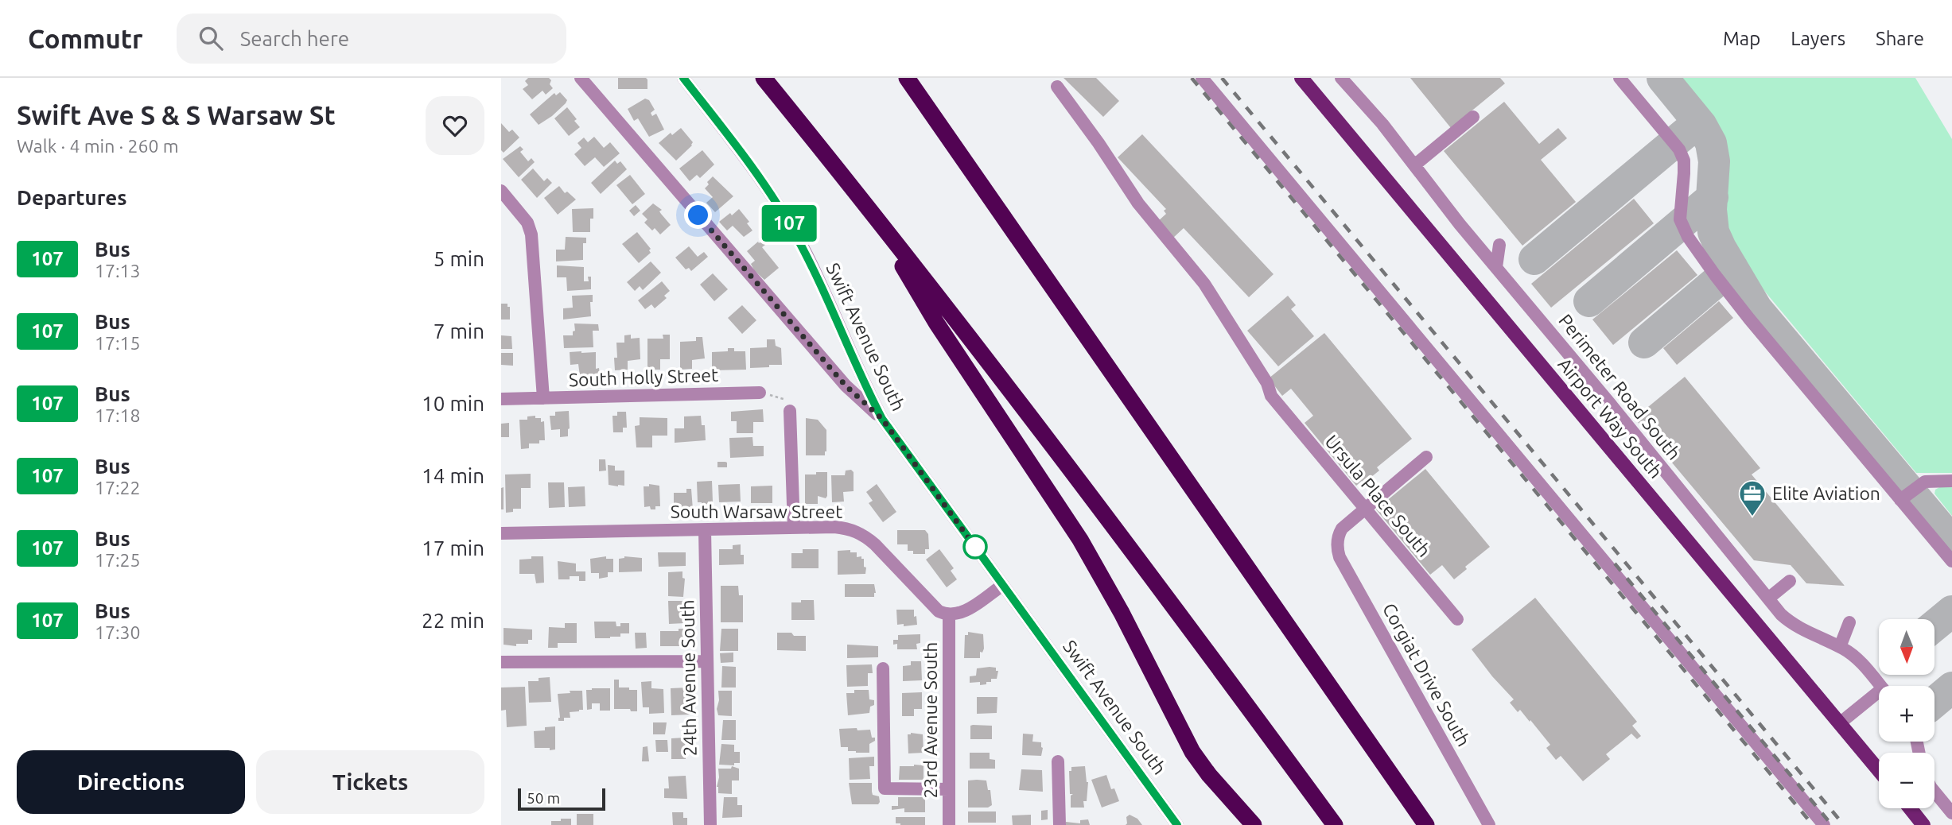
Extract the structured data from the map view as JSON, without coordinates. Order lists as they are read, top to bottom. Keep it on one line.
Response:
{"streets":{"main road":["Airport Way South"],"street":["Swift Avenue South","South Holly Street","Perimeter Road South","Ursula Place South","South Warsaw Street","Corgiat Drive South","24th Avenue South","23rd Avenue South"]},"crossings":[["Ursula Place South","Corgiat Drive South"],["South Warsaw Street","24th Avenue South"],["South Warsaw Street","23rd Avenue South"]],"places":{"office":["Elite Aviation"]},"lines":["bus line 107"],"scale_bar":"50 m","north":"bottom","page":{"header":"Commutr","search":"Search here","nav":["Map","Layers","Share"],"heading":[["Swift Ave S & S Warsaw St","Walk · 4 min · 260 m"],"Departures"],"on_map":"107","list":[{"mark":"107","name":"Bus","note":"17:13","value":"5 min"},{"mark":"107","name":"Bus","note":"17:15","value":"7 min"},{"mark":"107","name":"Bus","note":"17:18","value":"10 min"},{"mark":"107","name":"Bus","note":"17:22","value":"14 min"},{"mark":"107","name":"Bus","note":"17:25","value":"17 min"},{"mark":"107","name":"Bus","note":"17:30","value":"22 min"}],"map_buttons":["+","−"],"buttons":["Directions","Tickets"],"scale":"50 m"}}
